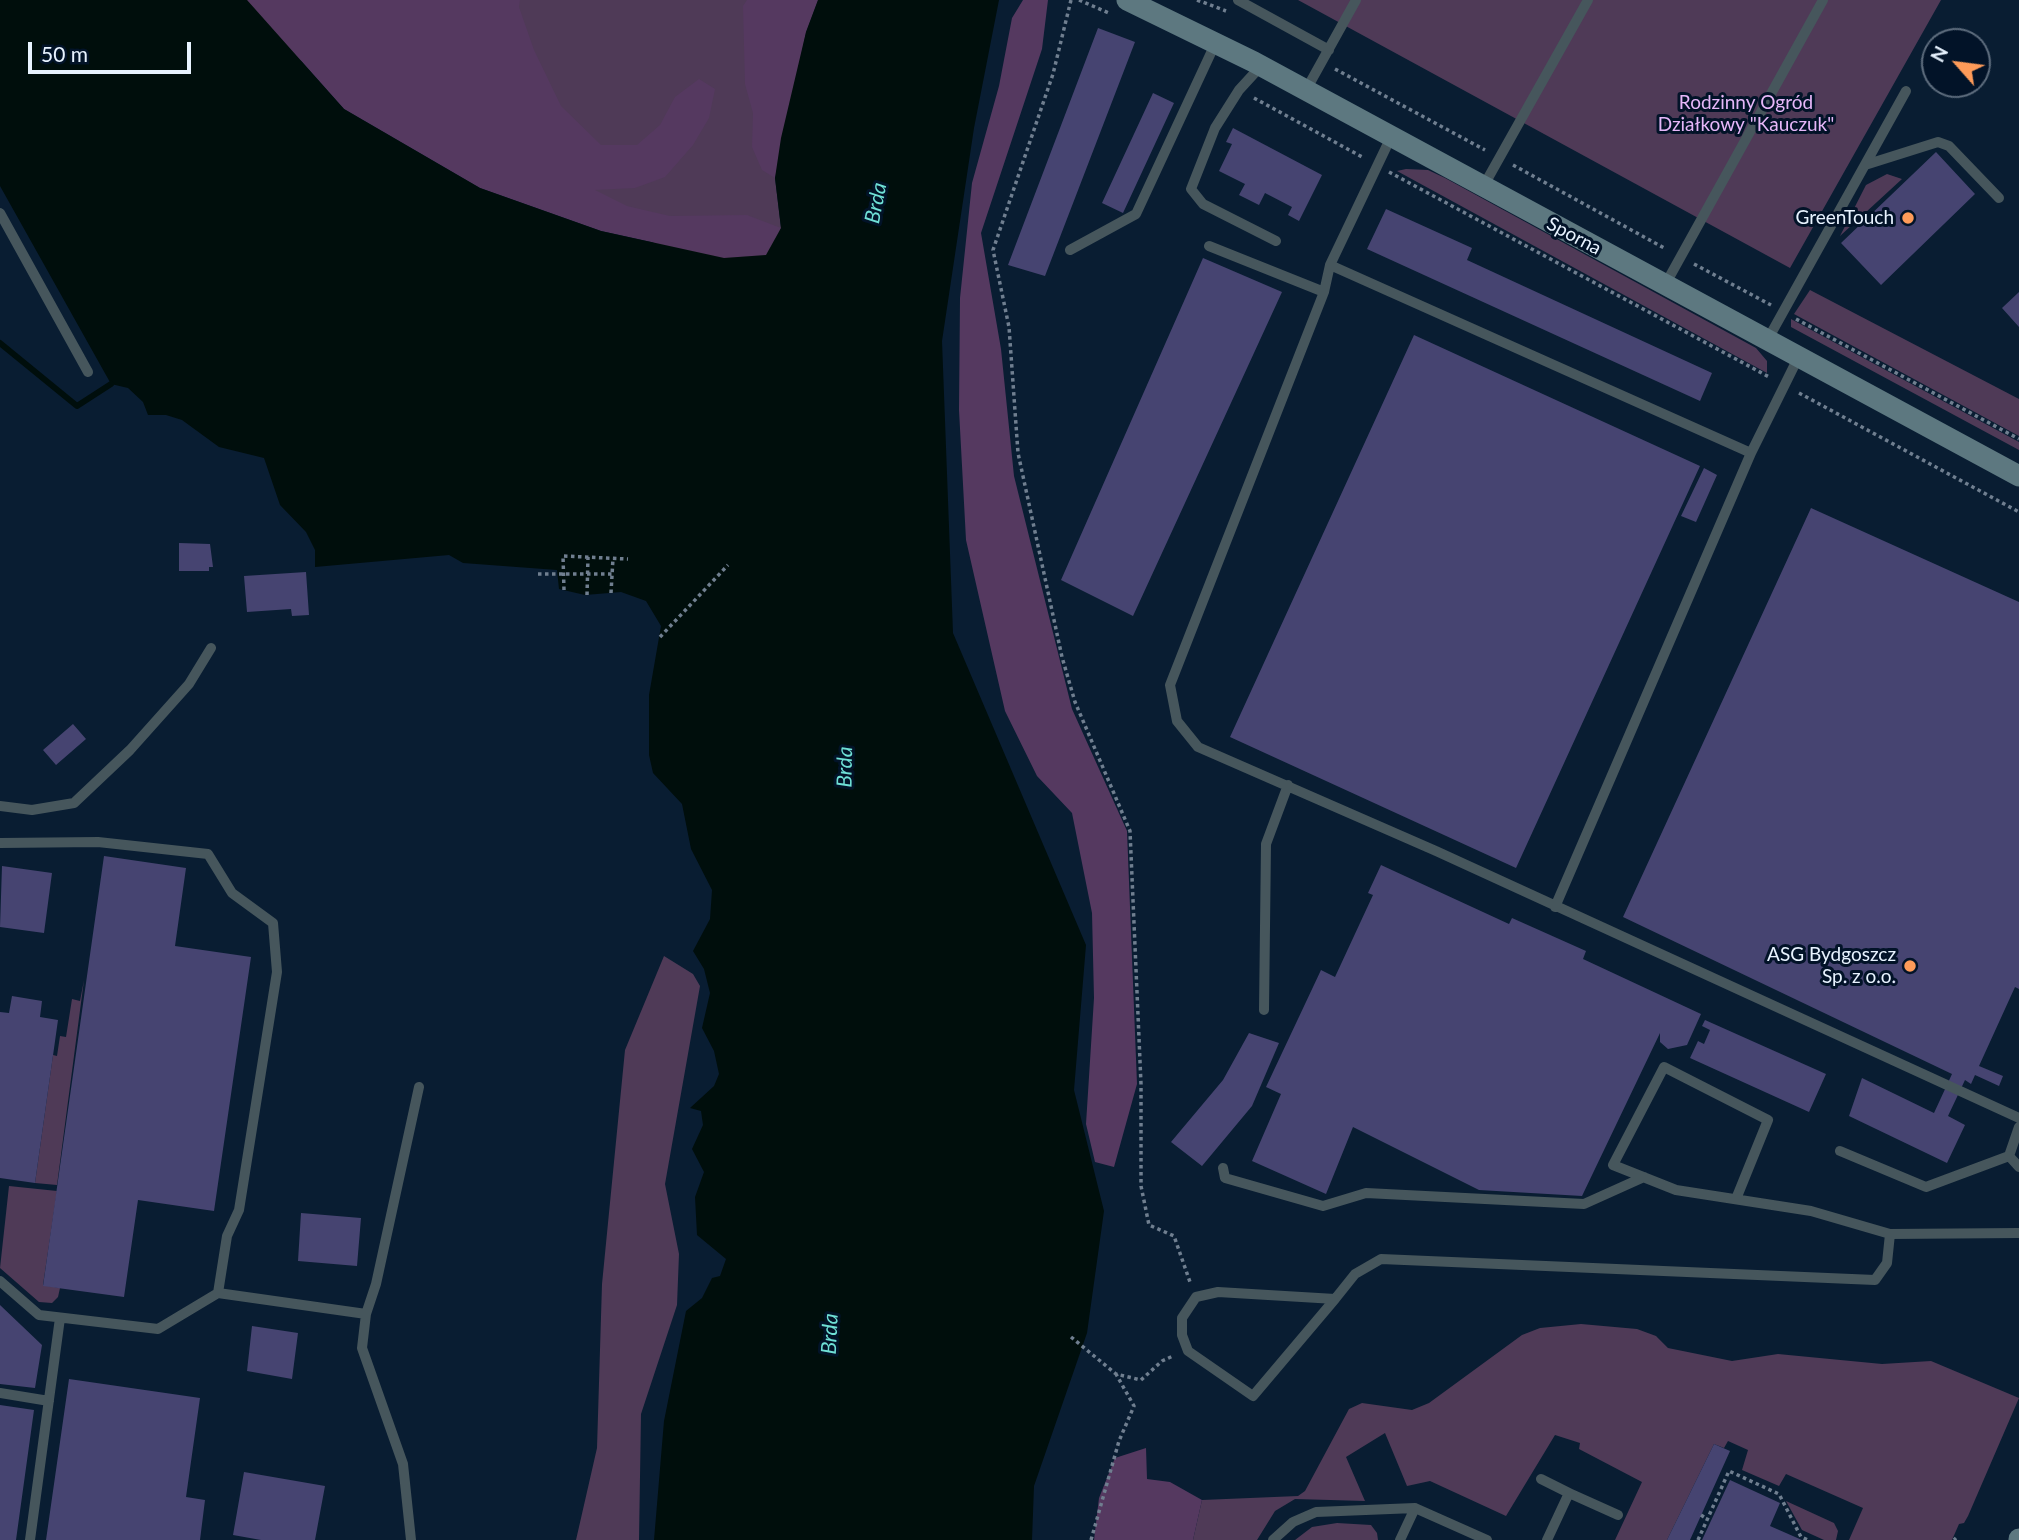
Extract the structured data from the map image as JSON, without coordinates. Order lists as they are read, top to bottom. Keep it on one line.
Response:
{"streets":{"street":["Sporna"]},"water":["Brda"],"parks":["Rodzinny Ogród Działkowy \"Kauczuk\""],"places":["GreenTouch","ASG Bydgoszcz Sp. z o.o."],"scale_bar":"50 m","north":"top left"}
